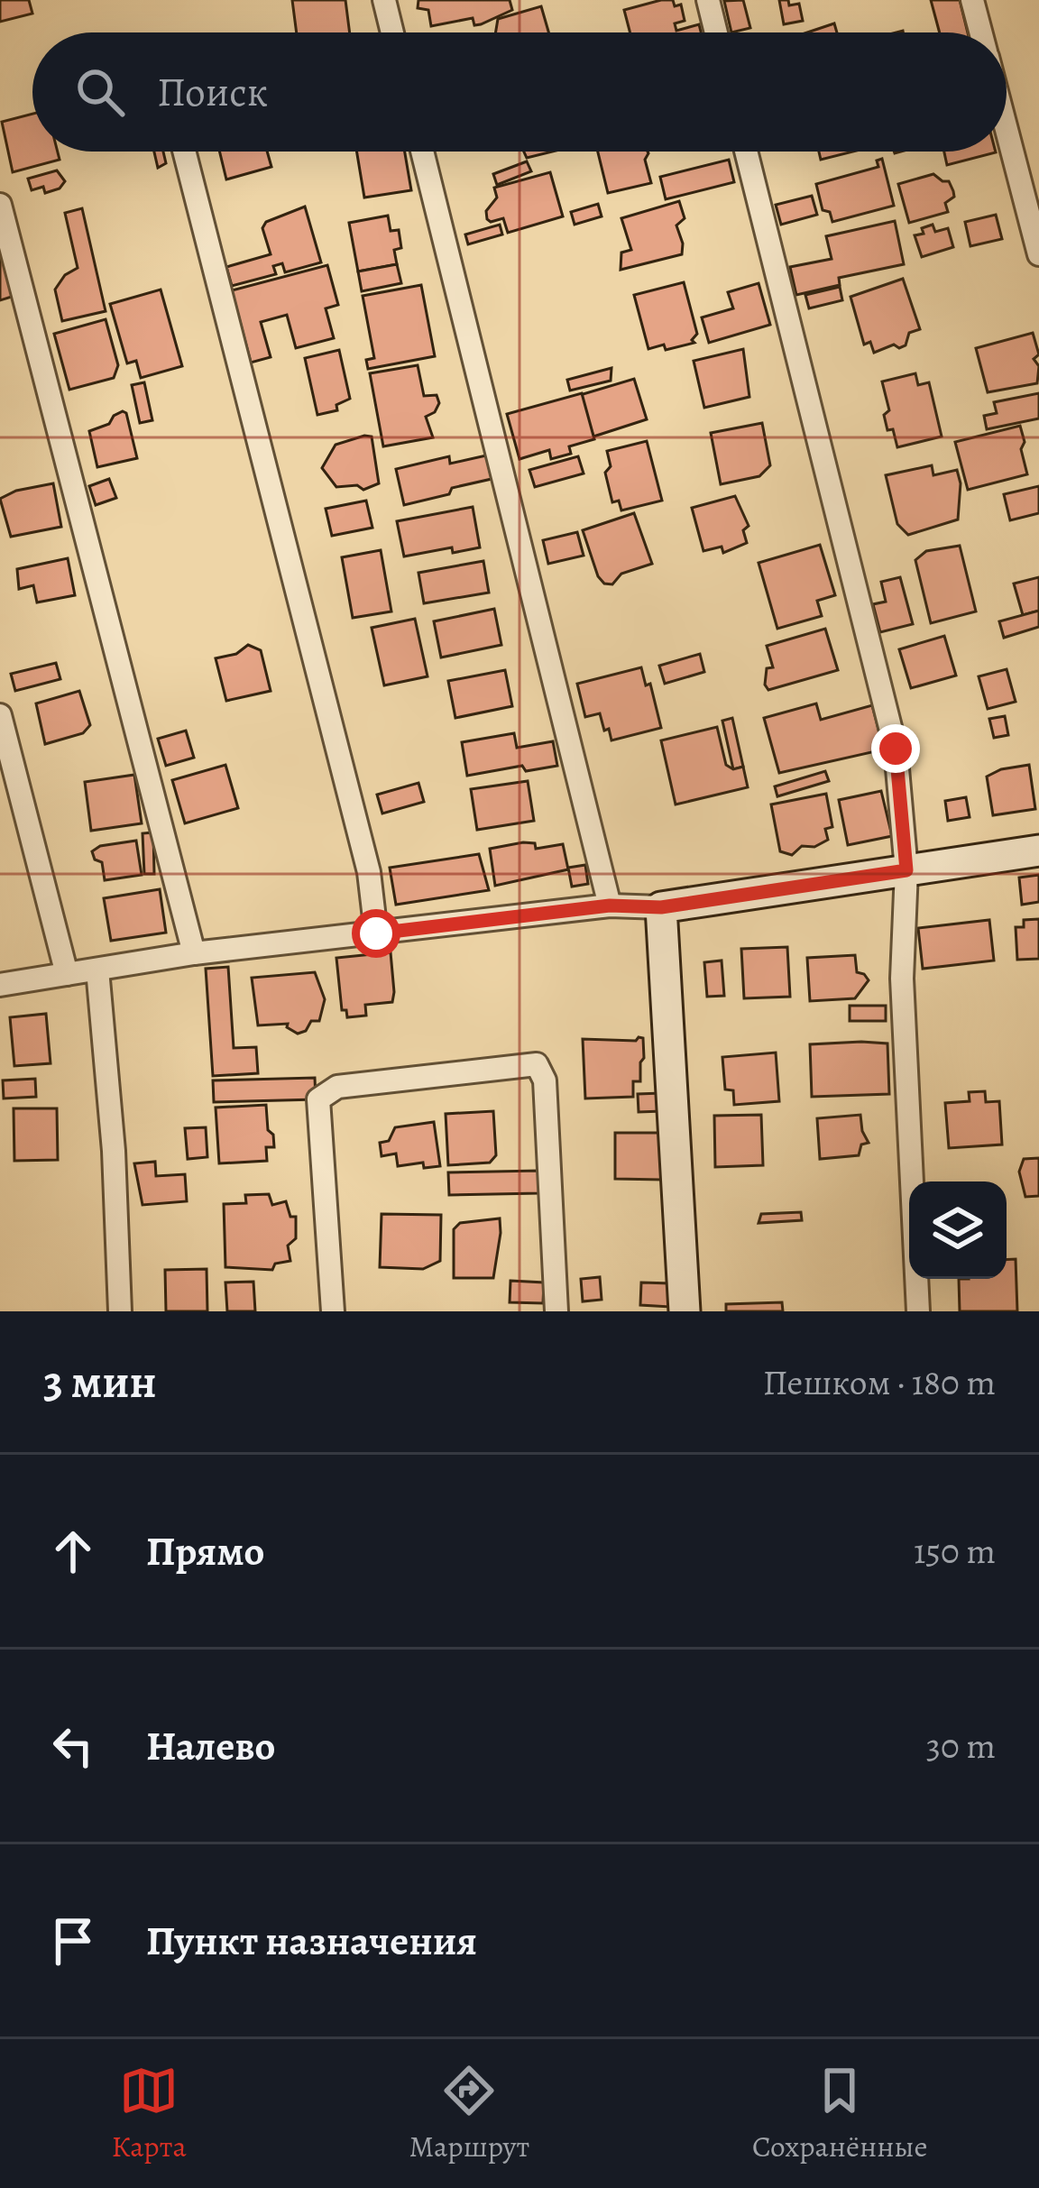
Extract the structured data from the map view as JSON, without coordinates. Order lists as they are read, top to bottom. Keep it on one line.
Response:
{"page":{"search":"Поиск","heading":["3 мин","Пешком · 180 m"],"list":[["Прямо","150 m"],["Налево","30 m"],"Пункт назначения"],"nav":["Карта","Маршрут","Сохранённые"]}}
